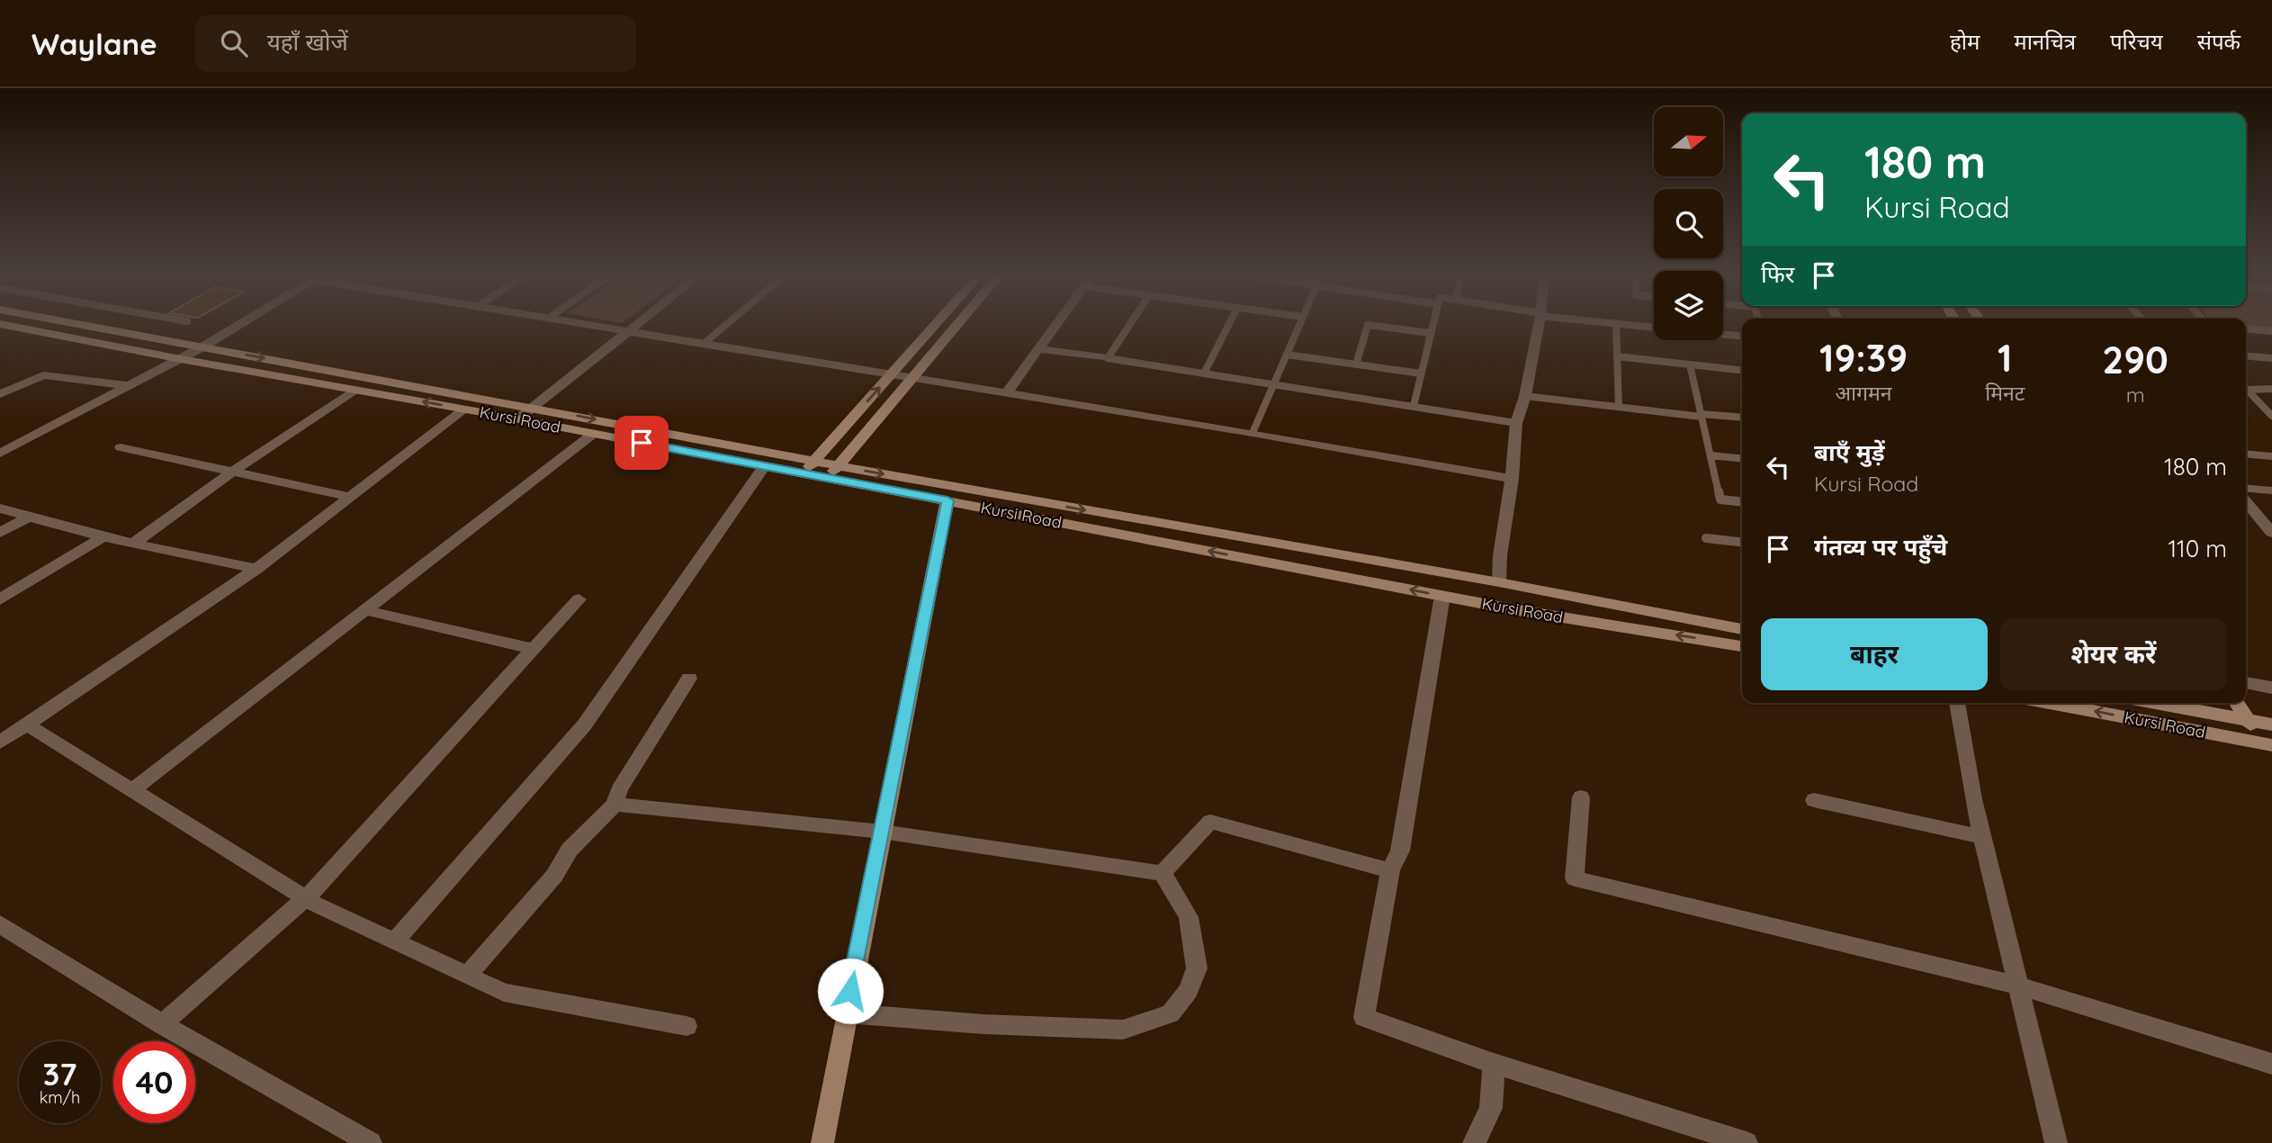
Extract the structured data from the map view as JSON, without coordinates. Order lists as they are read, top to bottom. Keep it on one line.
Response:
{"streets":{"main road":["Kursi Road"]},"north":"right","page":{"header":"Waylane","search":"यहाँ खोजें","nav":["होम","मानचित्र","परिचय","संपर्क"],"turn":["180 m","Kursi Road"],"then":"फिर","eta":["19:39","आगमन","1","मिनट","290","m"],"list":[{"name":"बाएँ मुड़ें","note":"Kursi Road","value":"180 m"},{"name":"गंतव्य पर पहुँचे","value":"110 m"}],"buttons":["बाहर","शेयर करें"],"speed":"37 km/h","limit":"40"}}
